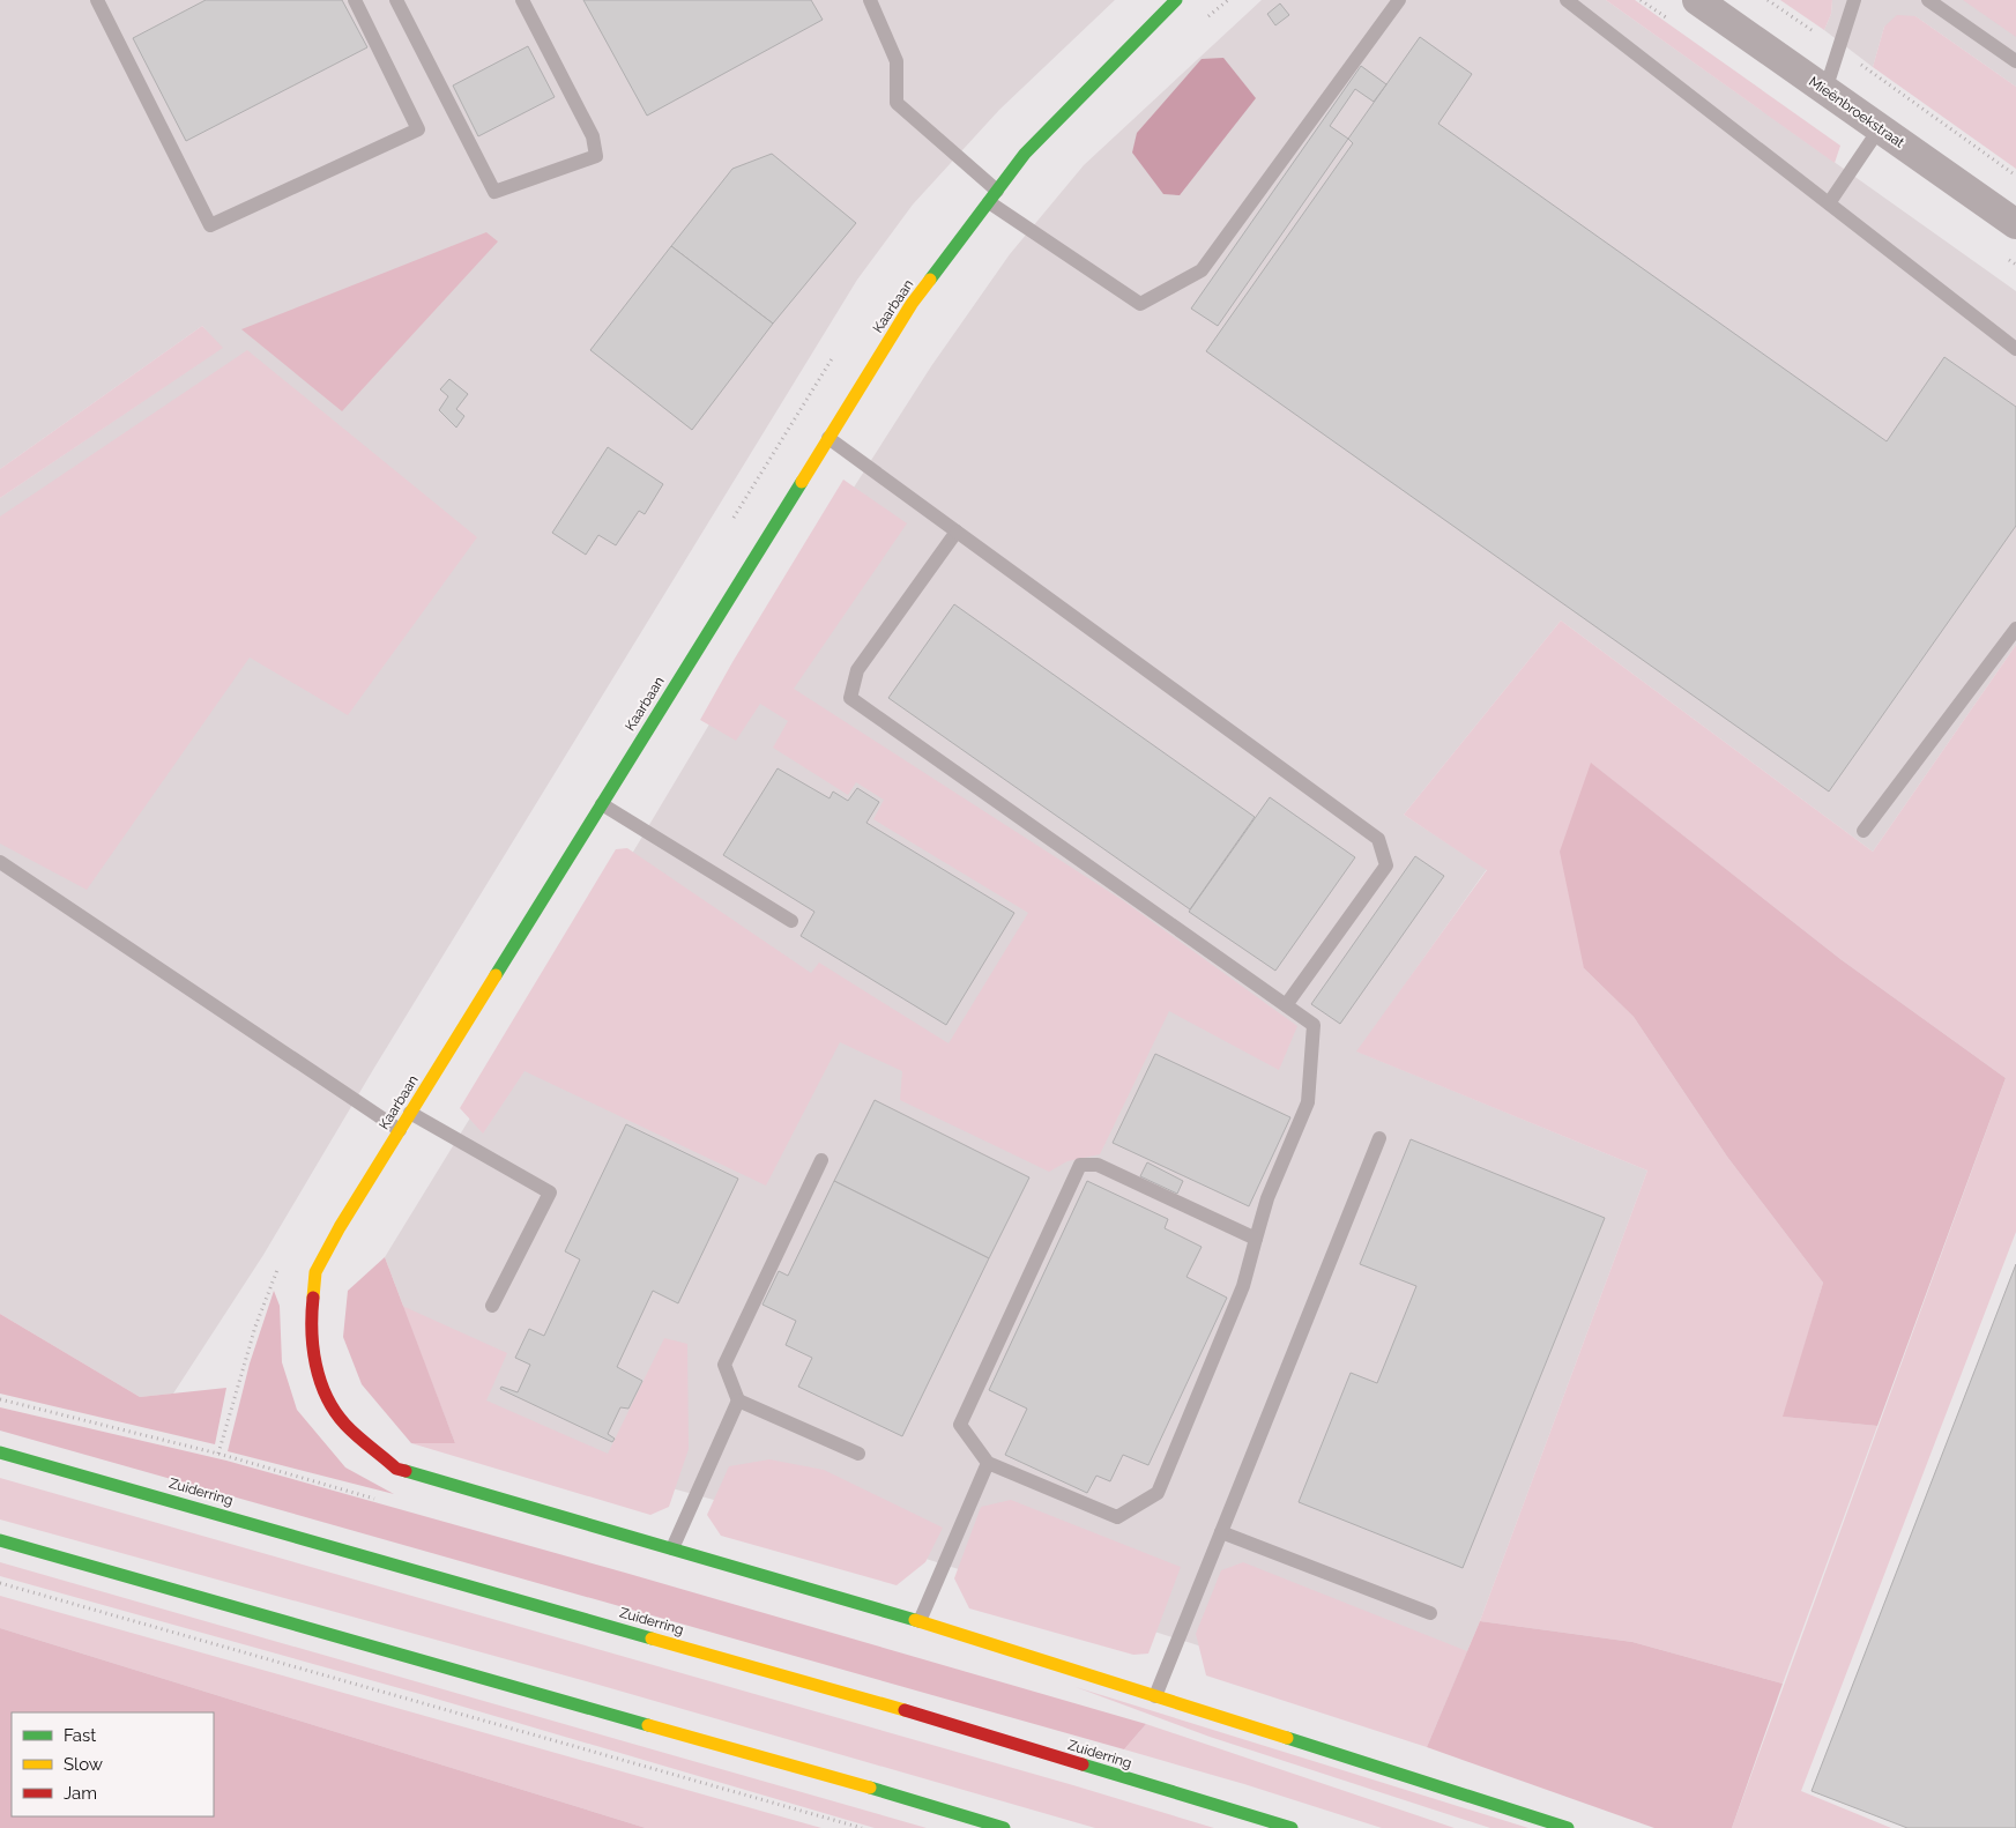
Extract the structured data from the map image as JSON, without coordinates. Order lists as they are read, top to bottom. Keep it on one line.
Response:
{"streets":{"street":["Mieënbroekstraat","Kaarbaan","Zuiderring"]},"legend":["Fast","Slow","Jam"]}
